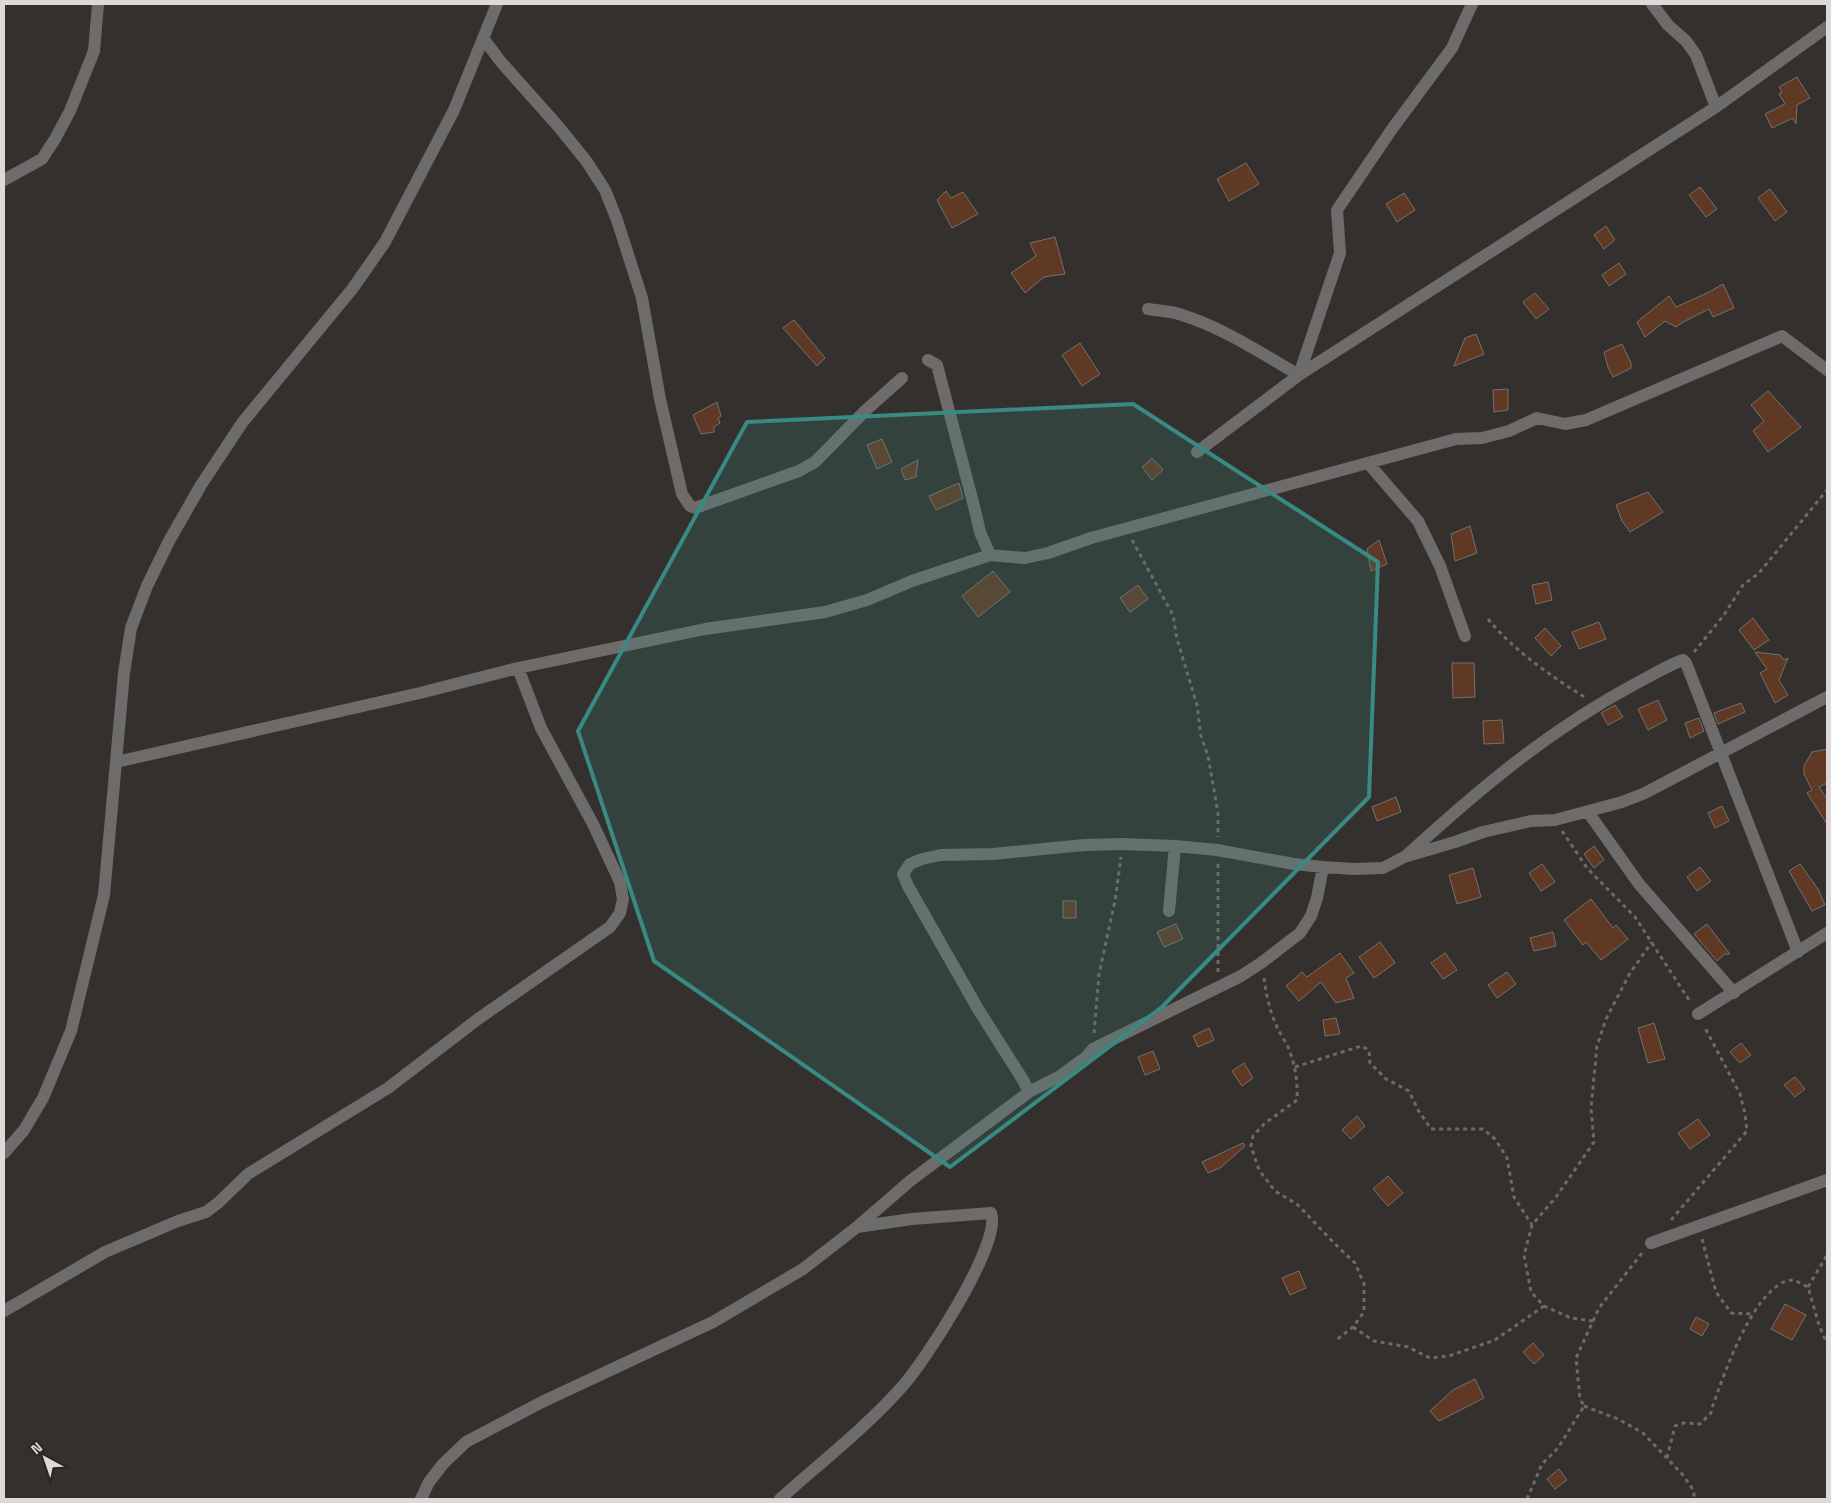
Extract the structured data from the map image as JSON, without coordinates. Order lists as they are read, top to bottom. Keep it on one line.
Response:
{"north":"top left"}
